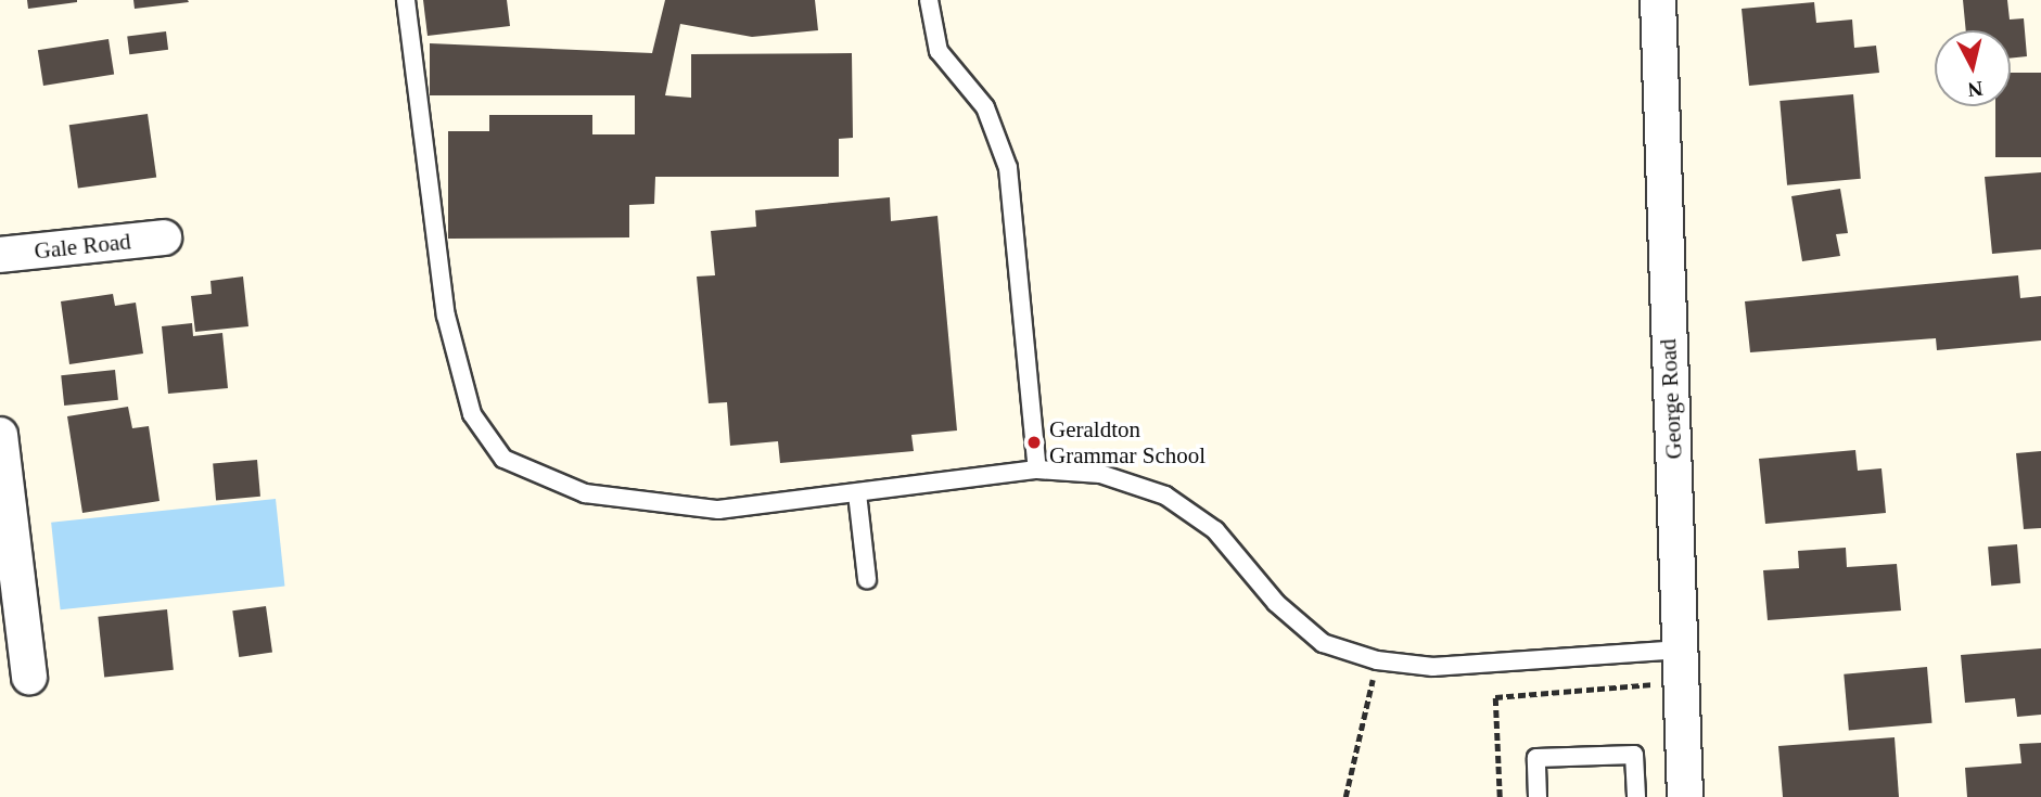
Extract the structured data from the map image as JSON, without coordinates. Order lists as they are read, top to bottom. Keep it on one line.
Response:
{"streets":{"street":["Gale Road","George Road"]},"places":["Geraldton Grammar School"],"north":"bottom"}
